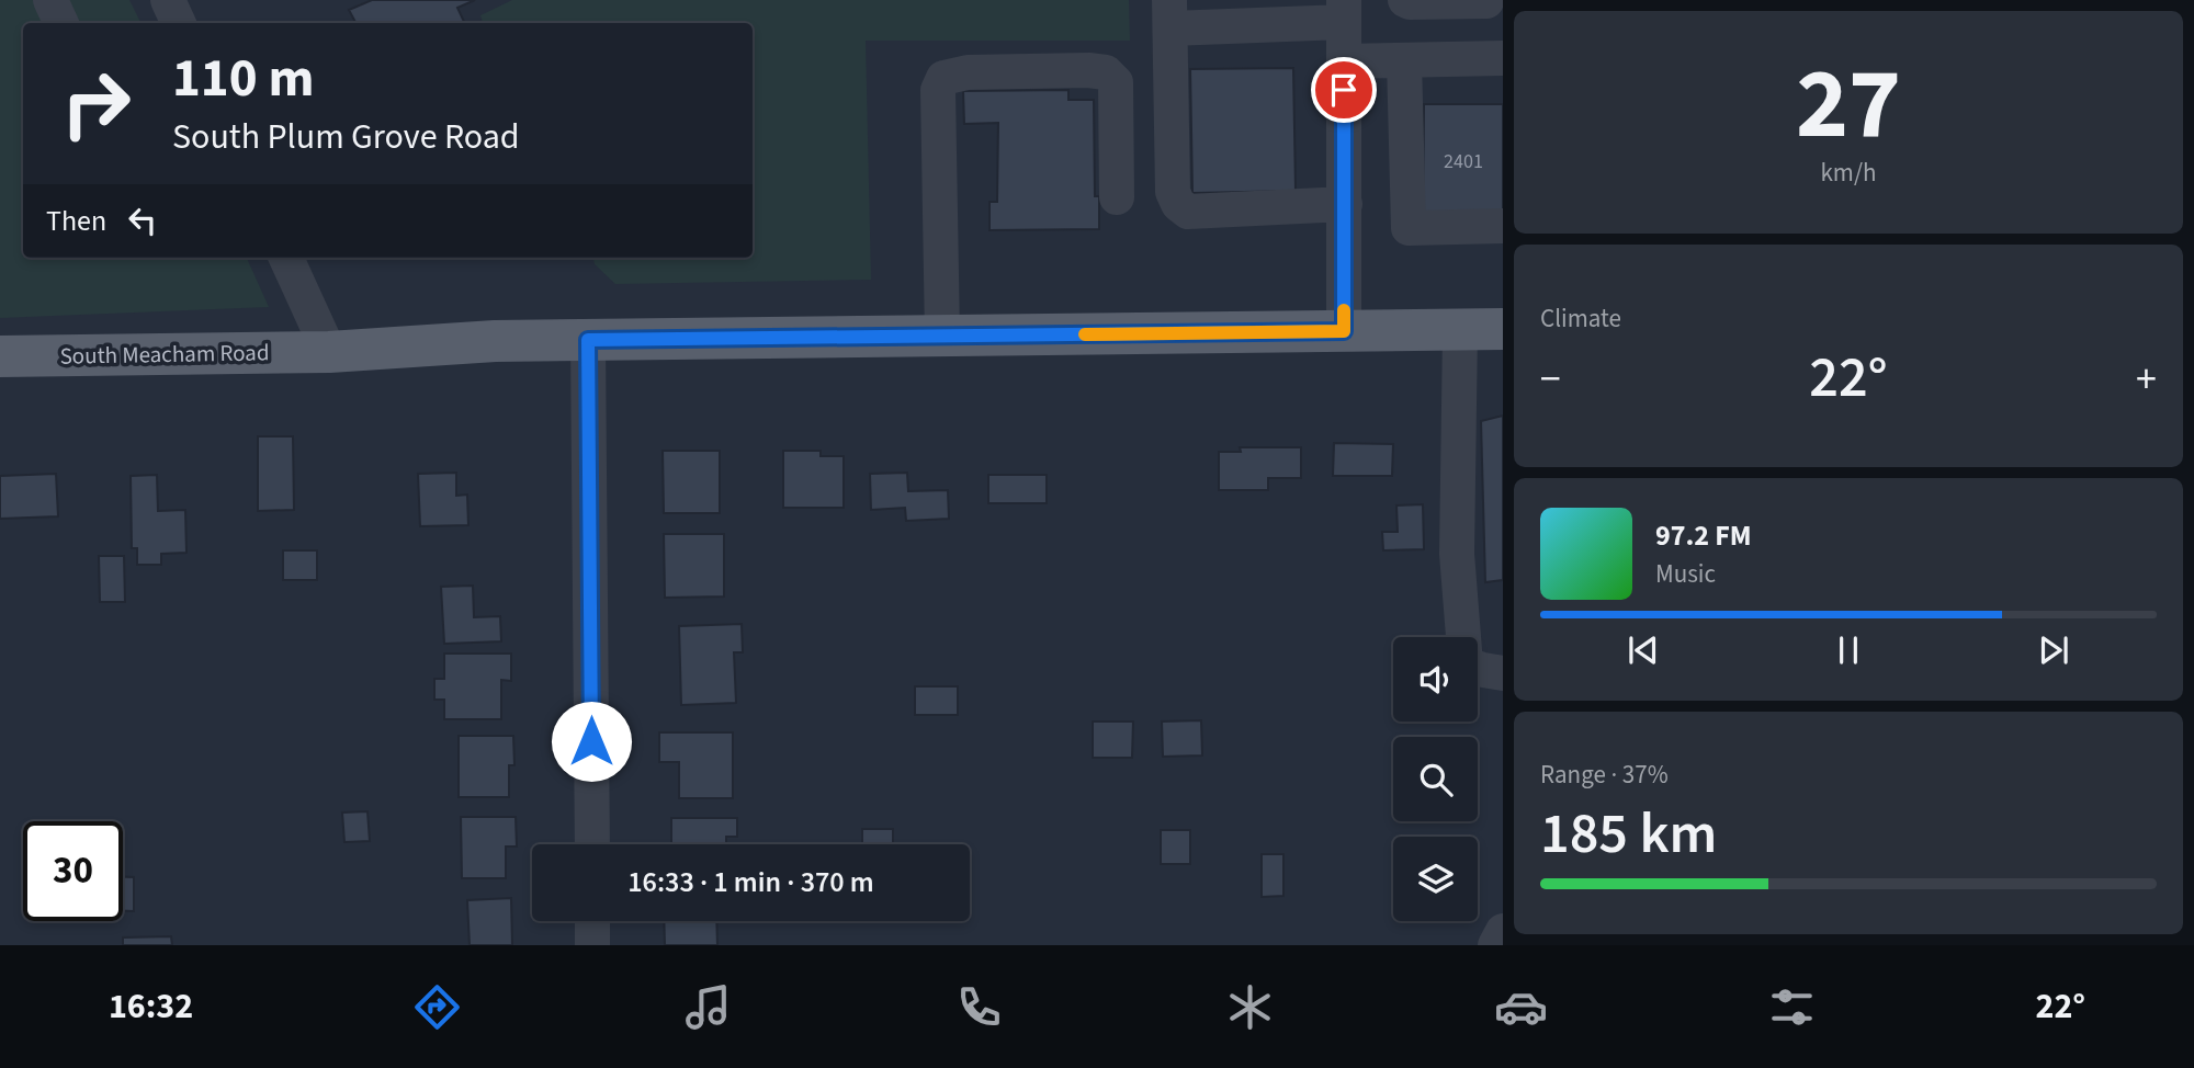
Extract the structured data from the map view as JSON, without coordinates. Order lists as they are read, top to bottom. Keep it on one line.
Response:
{"streets":{"main road":["South Meacham Road"]},"house_numbers":["2401"],"page":{"tile":[["27","km/h"],"Climate",["Range · 37%","185 km"]],"turn":["110 m","South Plum Grove Road"],"then":"Then","heat":["−","22°","+"],"song":["97.2 FM","Music"],"limit":"30","trip":"16:33 · 1 min · 370 m","tabs":["16:32","22°"]}}
